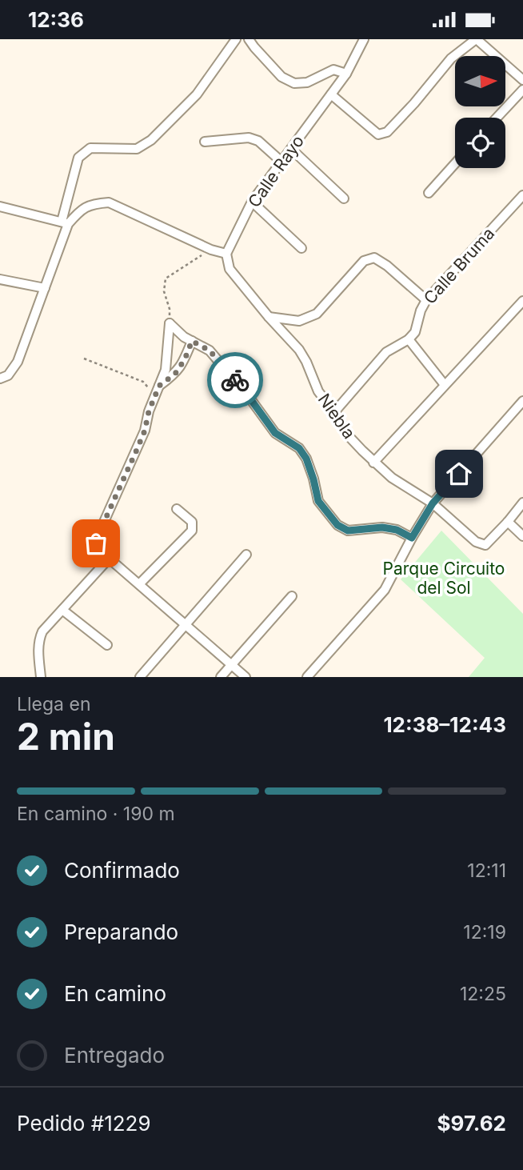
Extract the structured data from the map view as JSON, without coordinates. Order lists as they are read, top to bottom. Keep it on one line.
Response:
{"streets":{"street":["Calle Rayo","Calle Bruma","Niebla"]},"crossings":[["Calle Rayo","Niebla"]],"parks":["Parque Circuito del Sol"],"north":"right","page":{"status":"12:36","heading":["2 min","Llega en","12:38–12:43"],"panel":["Pedido #1229","$97.62"],"bar":"En camino · 190 m","list":[["Confirmado","12:11"],["Preparando","12:19"],["En camino","12:25"],"Entregado"]}}
